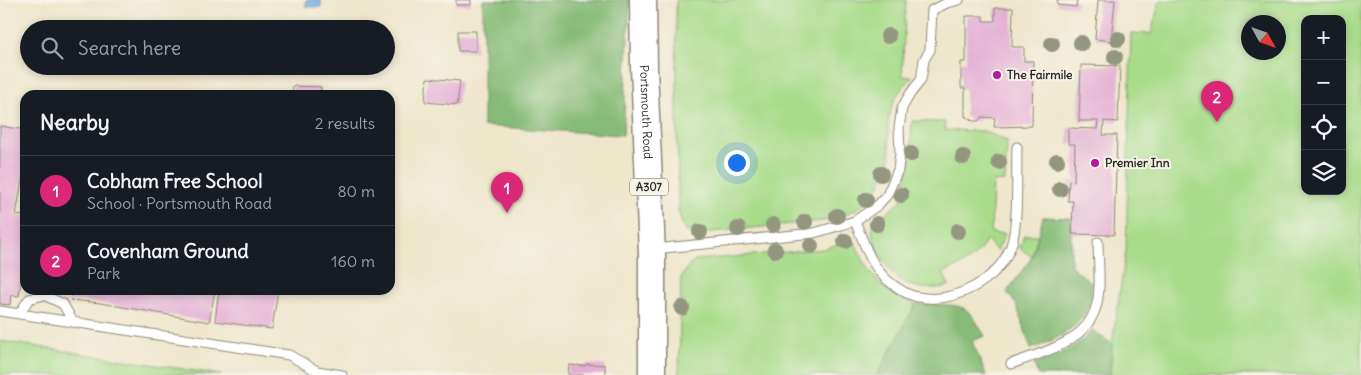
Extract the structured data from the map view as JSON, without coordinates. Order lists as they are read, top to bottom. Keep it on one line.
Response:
{"streets":{"main road":["Portsmouth Road","A307"]},"places":["The Fairmile","Premier Inn"],"north":"bottom right","page":{"map_buttons":["+","−"],"search":"Search here","pins":["2","1"],"heading":["Nearby","2 results"],"list":[{"mark":"1","name":"Cobham Free School","note":"School · Portsmouth Road","value":"80 m"},{"mark":"2","name":"Covenham Ground","note":"Park","value":"160 m"}]}}
